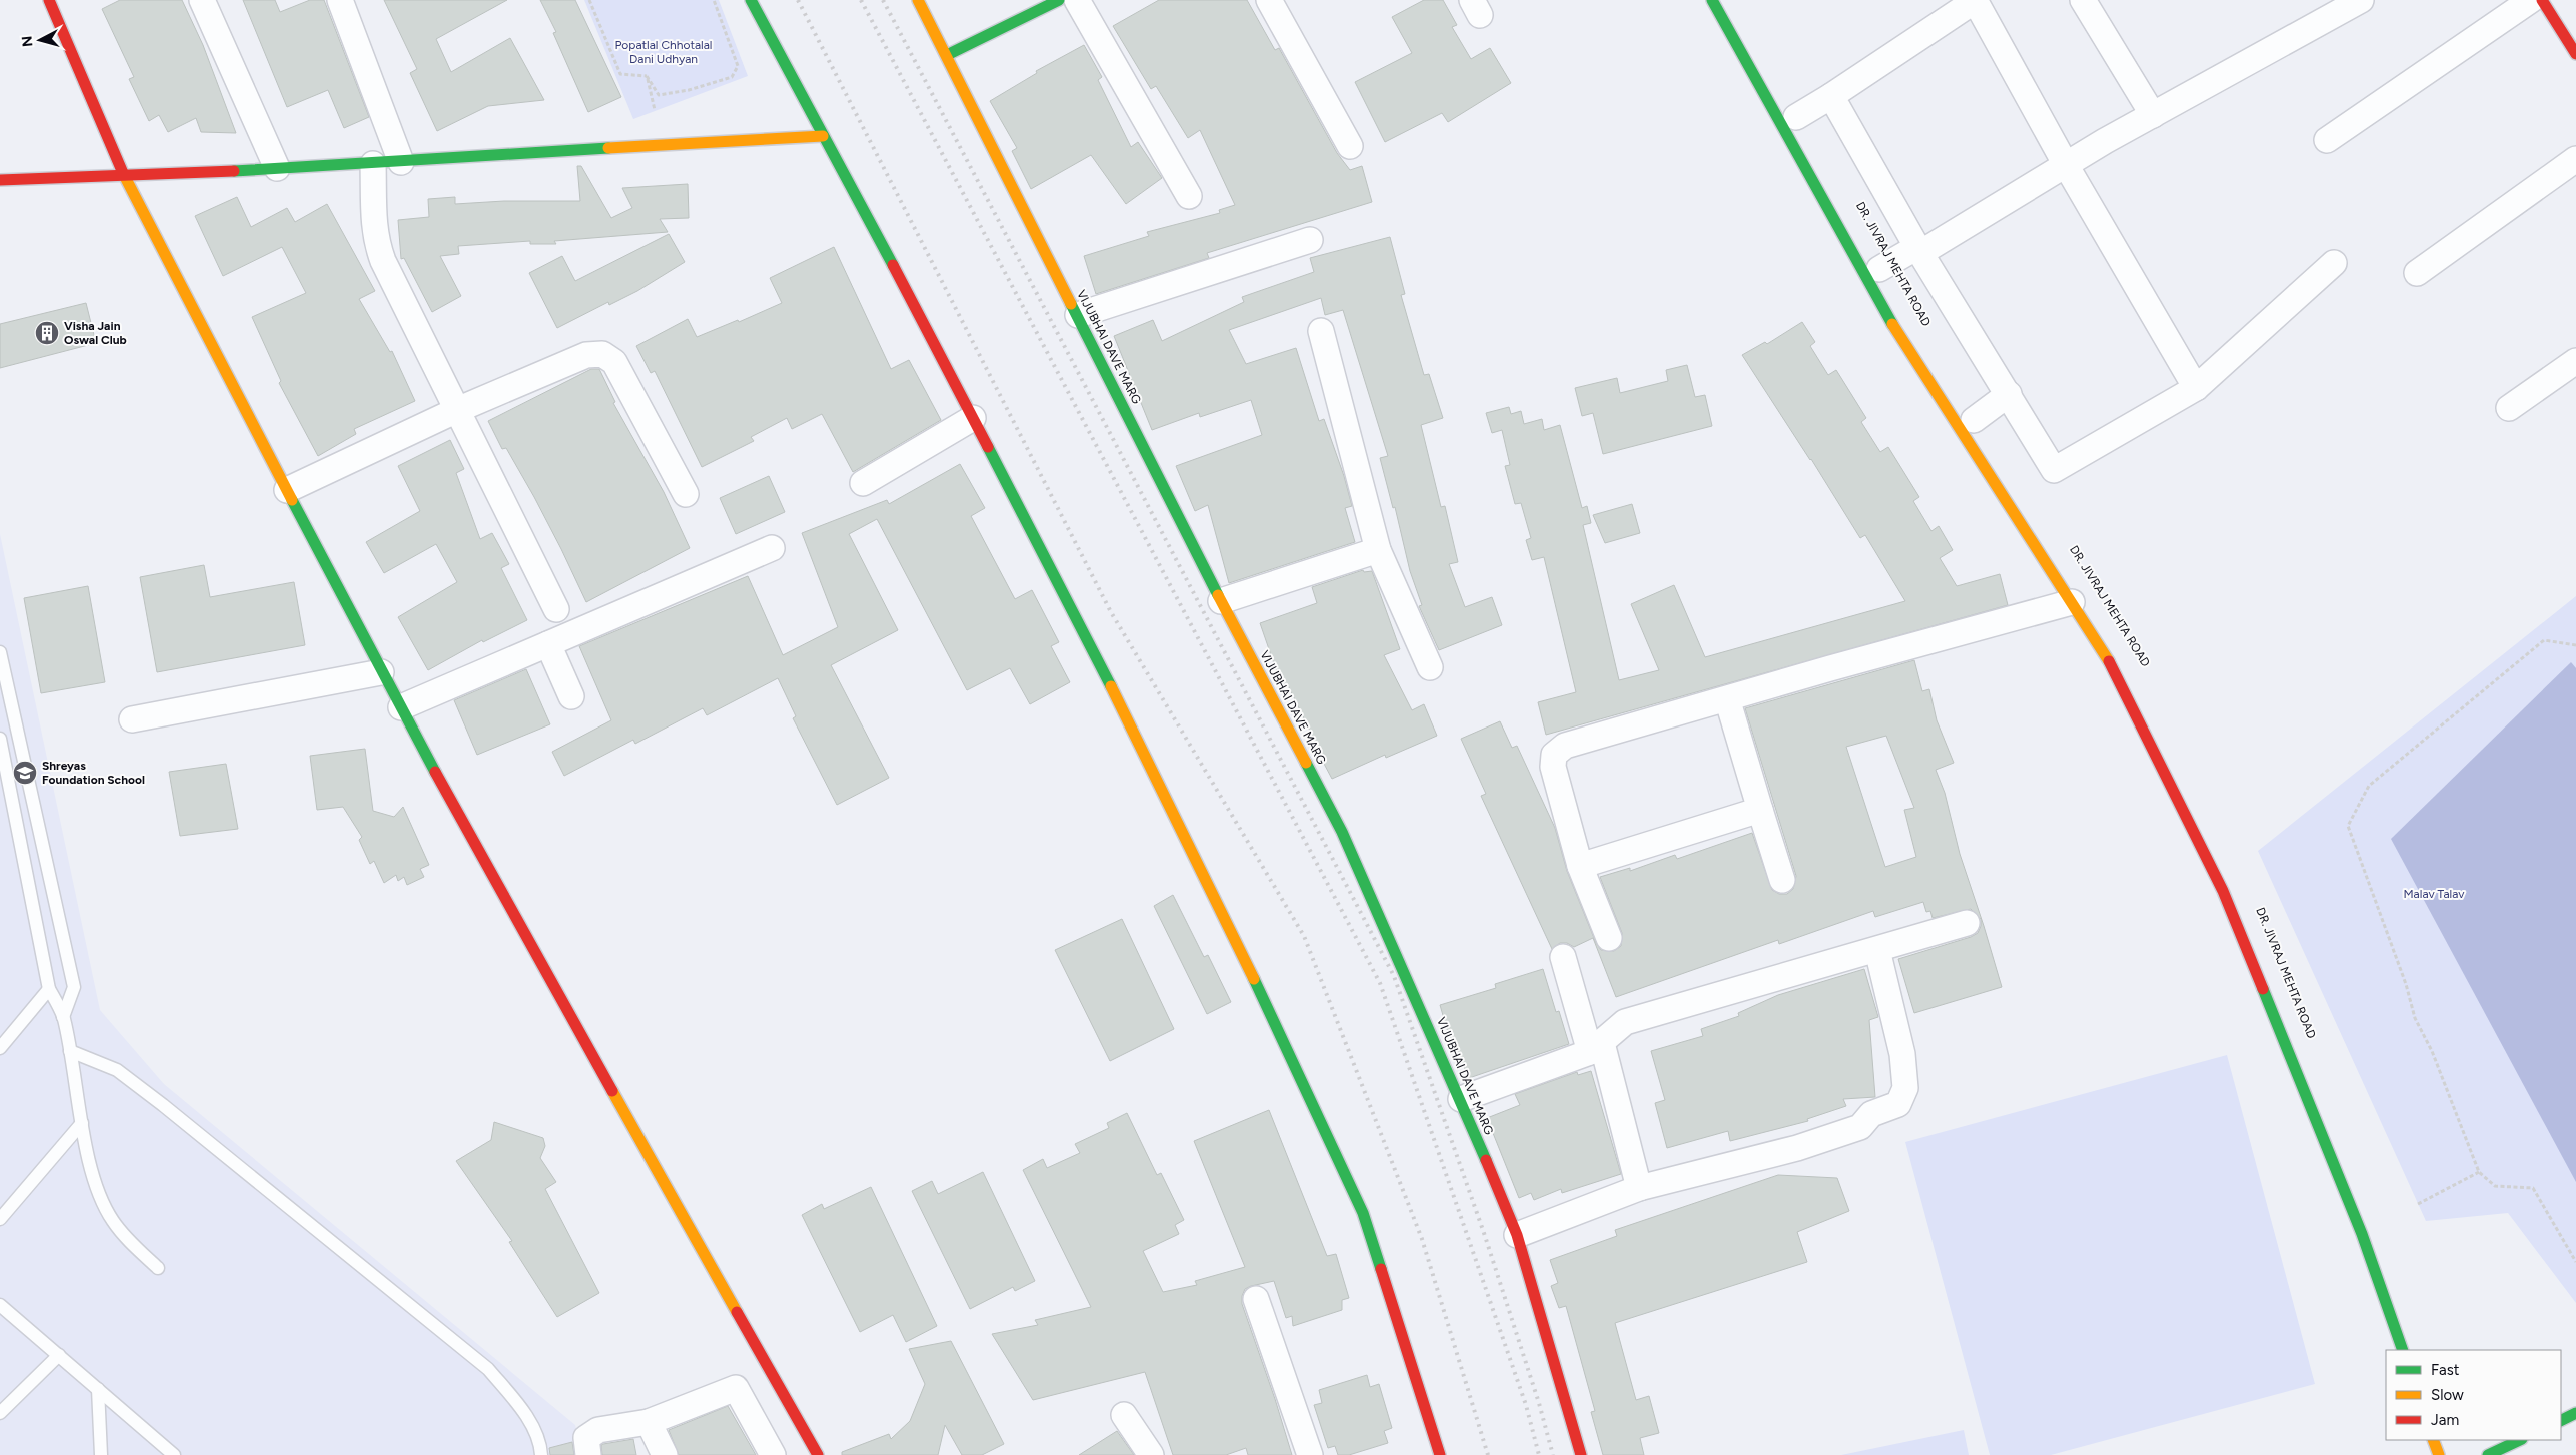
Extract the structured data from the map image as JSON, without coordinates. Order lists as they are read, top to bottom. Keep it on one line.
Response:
{"streets":{"street":["VIJUBHAI DAVE MARG"]},"parks":["Popatlal Chhotalal Dani Udhyan","Malav Talav"],"places":{"building":["Visha Jain Oswal Club"],"school or university":["Shreyas Foundation School"]},"legend":["Fast","Slow","Jam"],"north":"left"}
